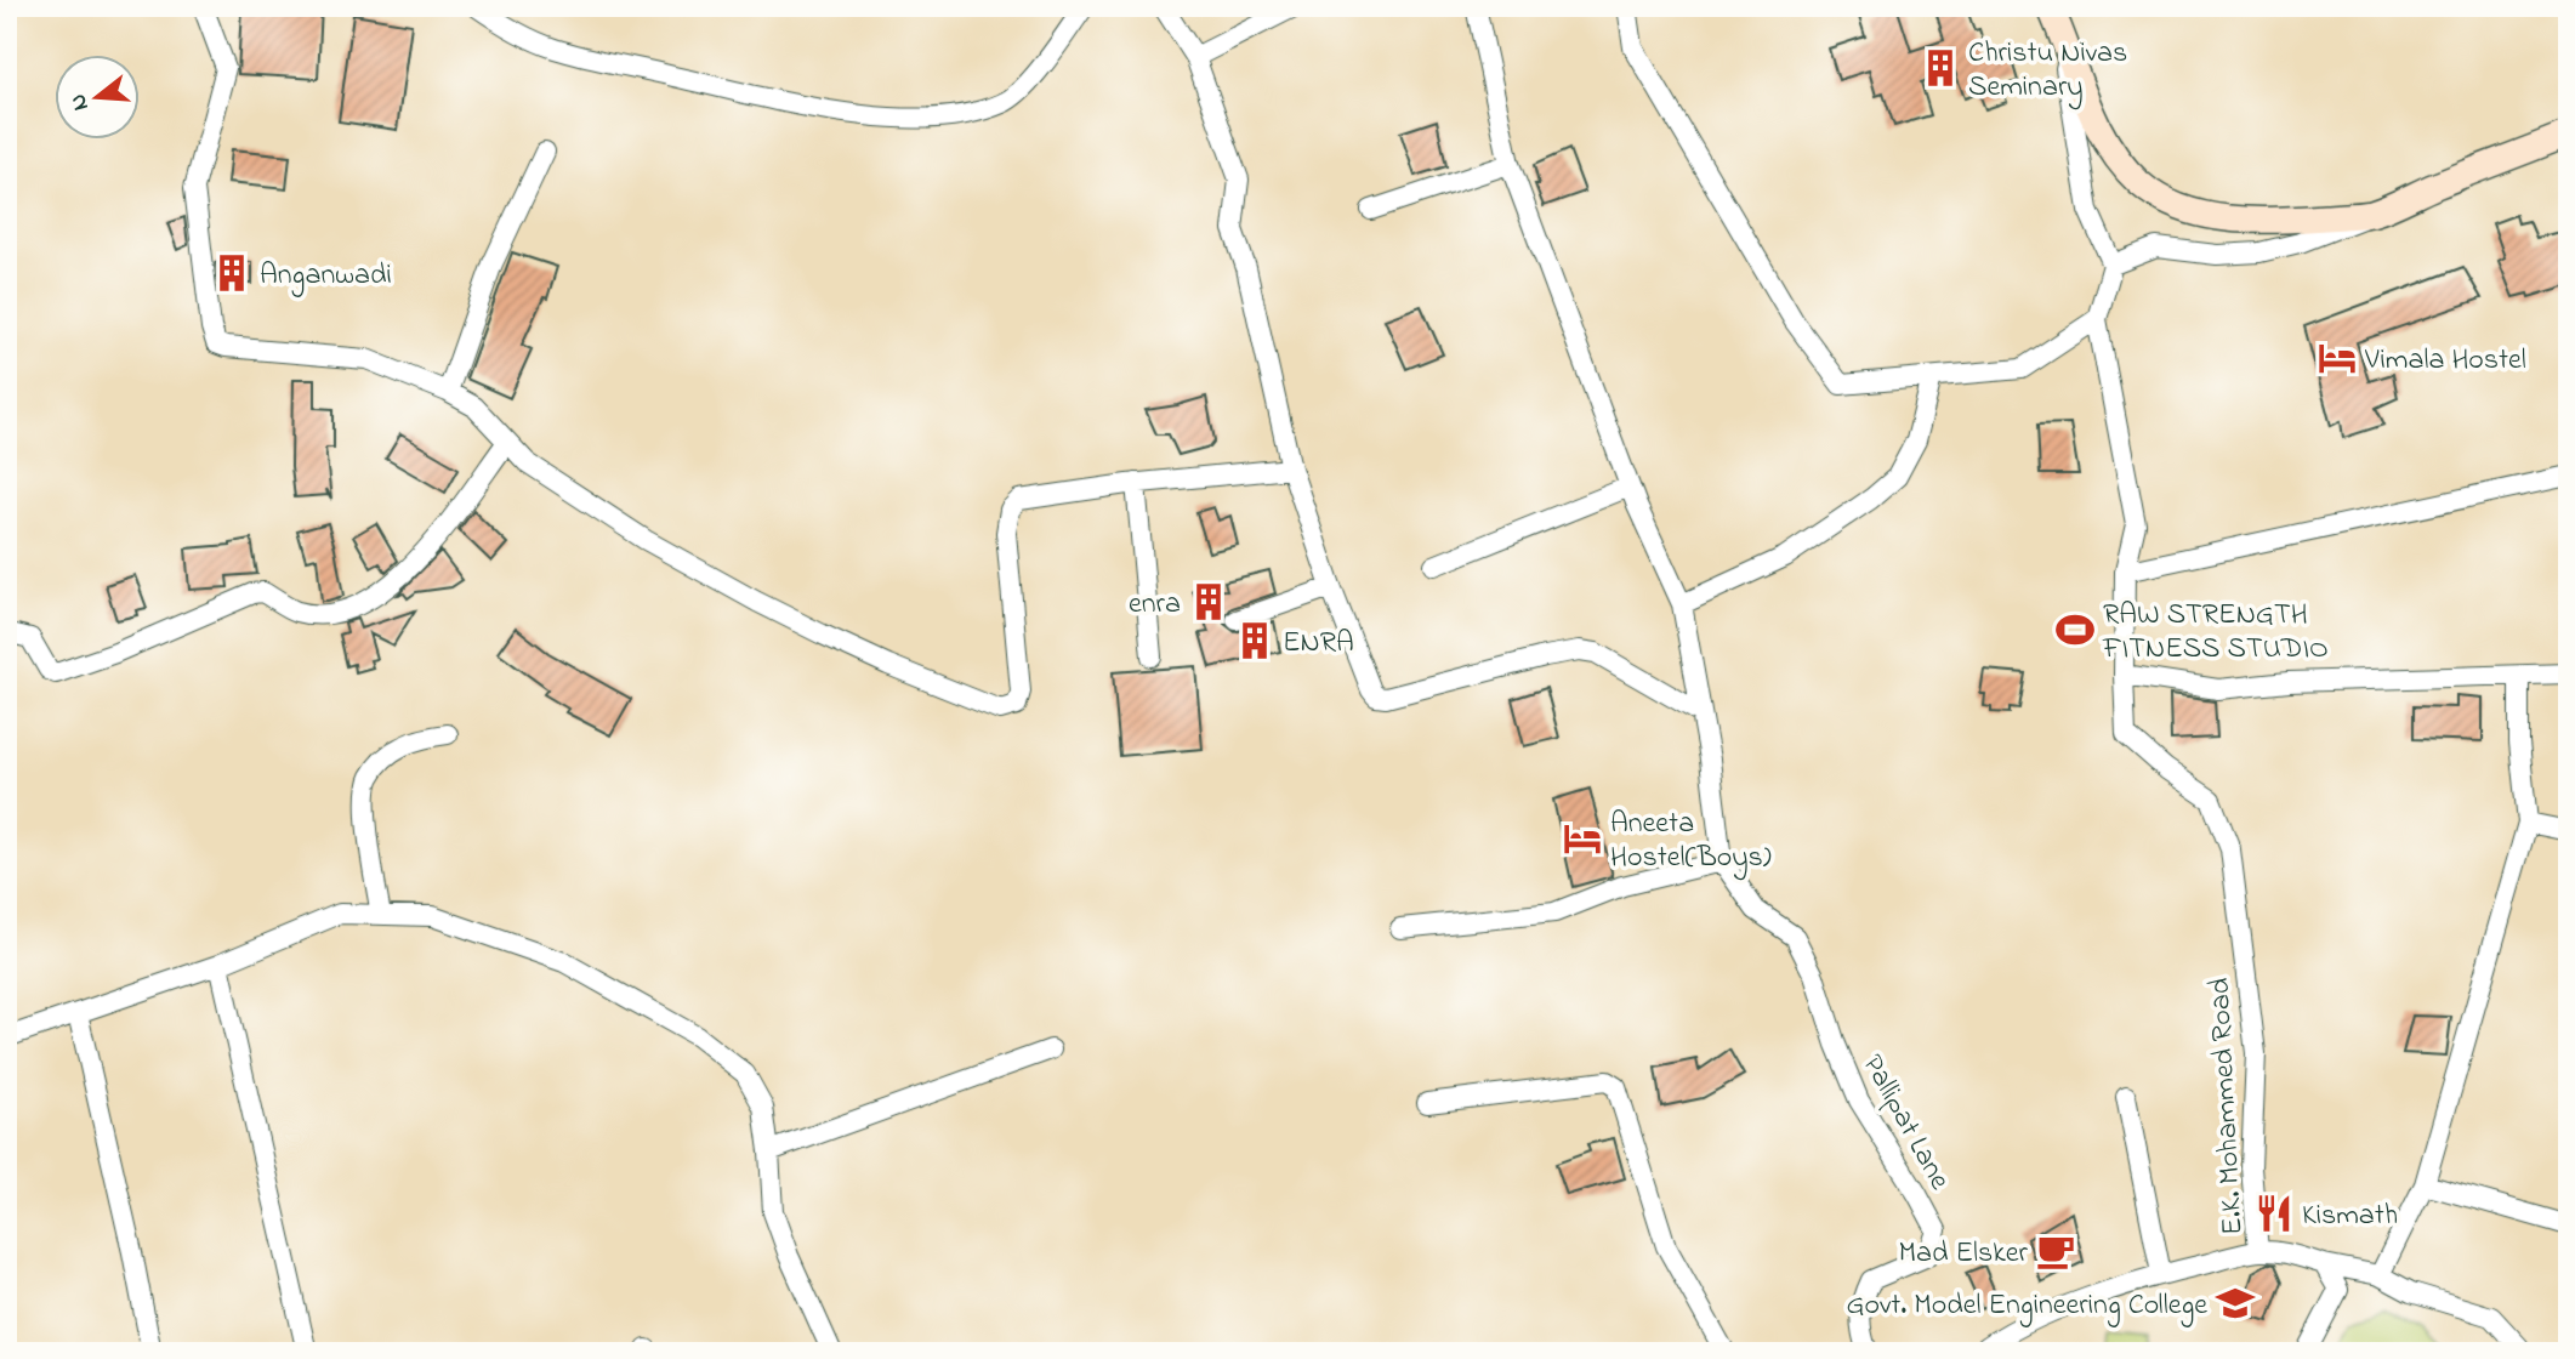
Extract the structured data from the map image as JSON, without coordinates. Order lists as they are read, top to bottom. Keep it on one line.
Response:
{"streets":{"street":["E.K. Mohammed Road","Pallipat Lane"]},"places":{"building":["Christu Nivas Seminary","Anganwadi","enra","ENRA"],"hotel":["Vimala Hostel","Aneeta Hostel(Boys)"],"sports":["RAW STRENGTH FITNESS STUDIO"],"restaurant":["Kismath"],"cafe":["Mad Elsker"],"school or university":["Govt. Model Engineering College"]},"north":"left"}
